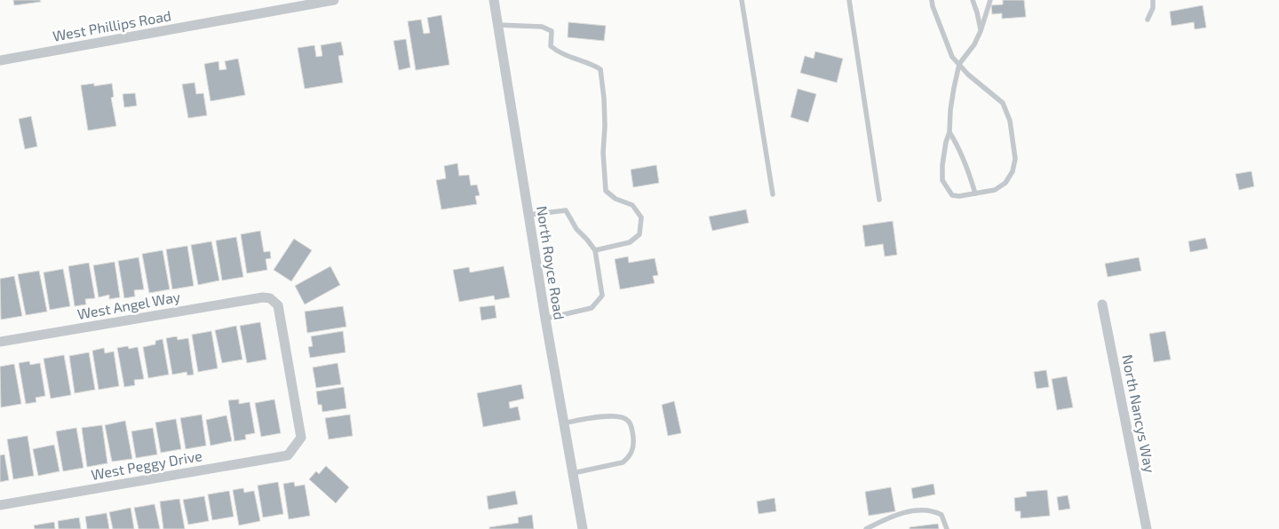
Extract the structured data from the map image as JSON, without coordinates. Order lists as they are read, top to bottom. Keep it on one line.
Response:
{"streets":{"street":["West Phillips Road","North Royce Road","West Angel Way","North Nancys Way","West Peggy Drive"]},"crossings":[["West Angel Way","West Peggy Drive"]]}
